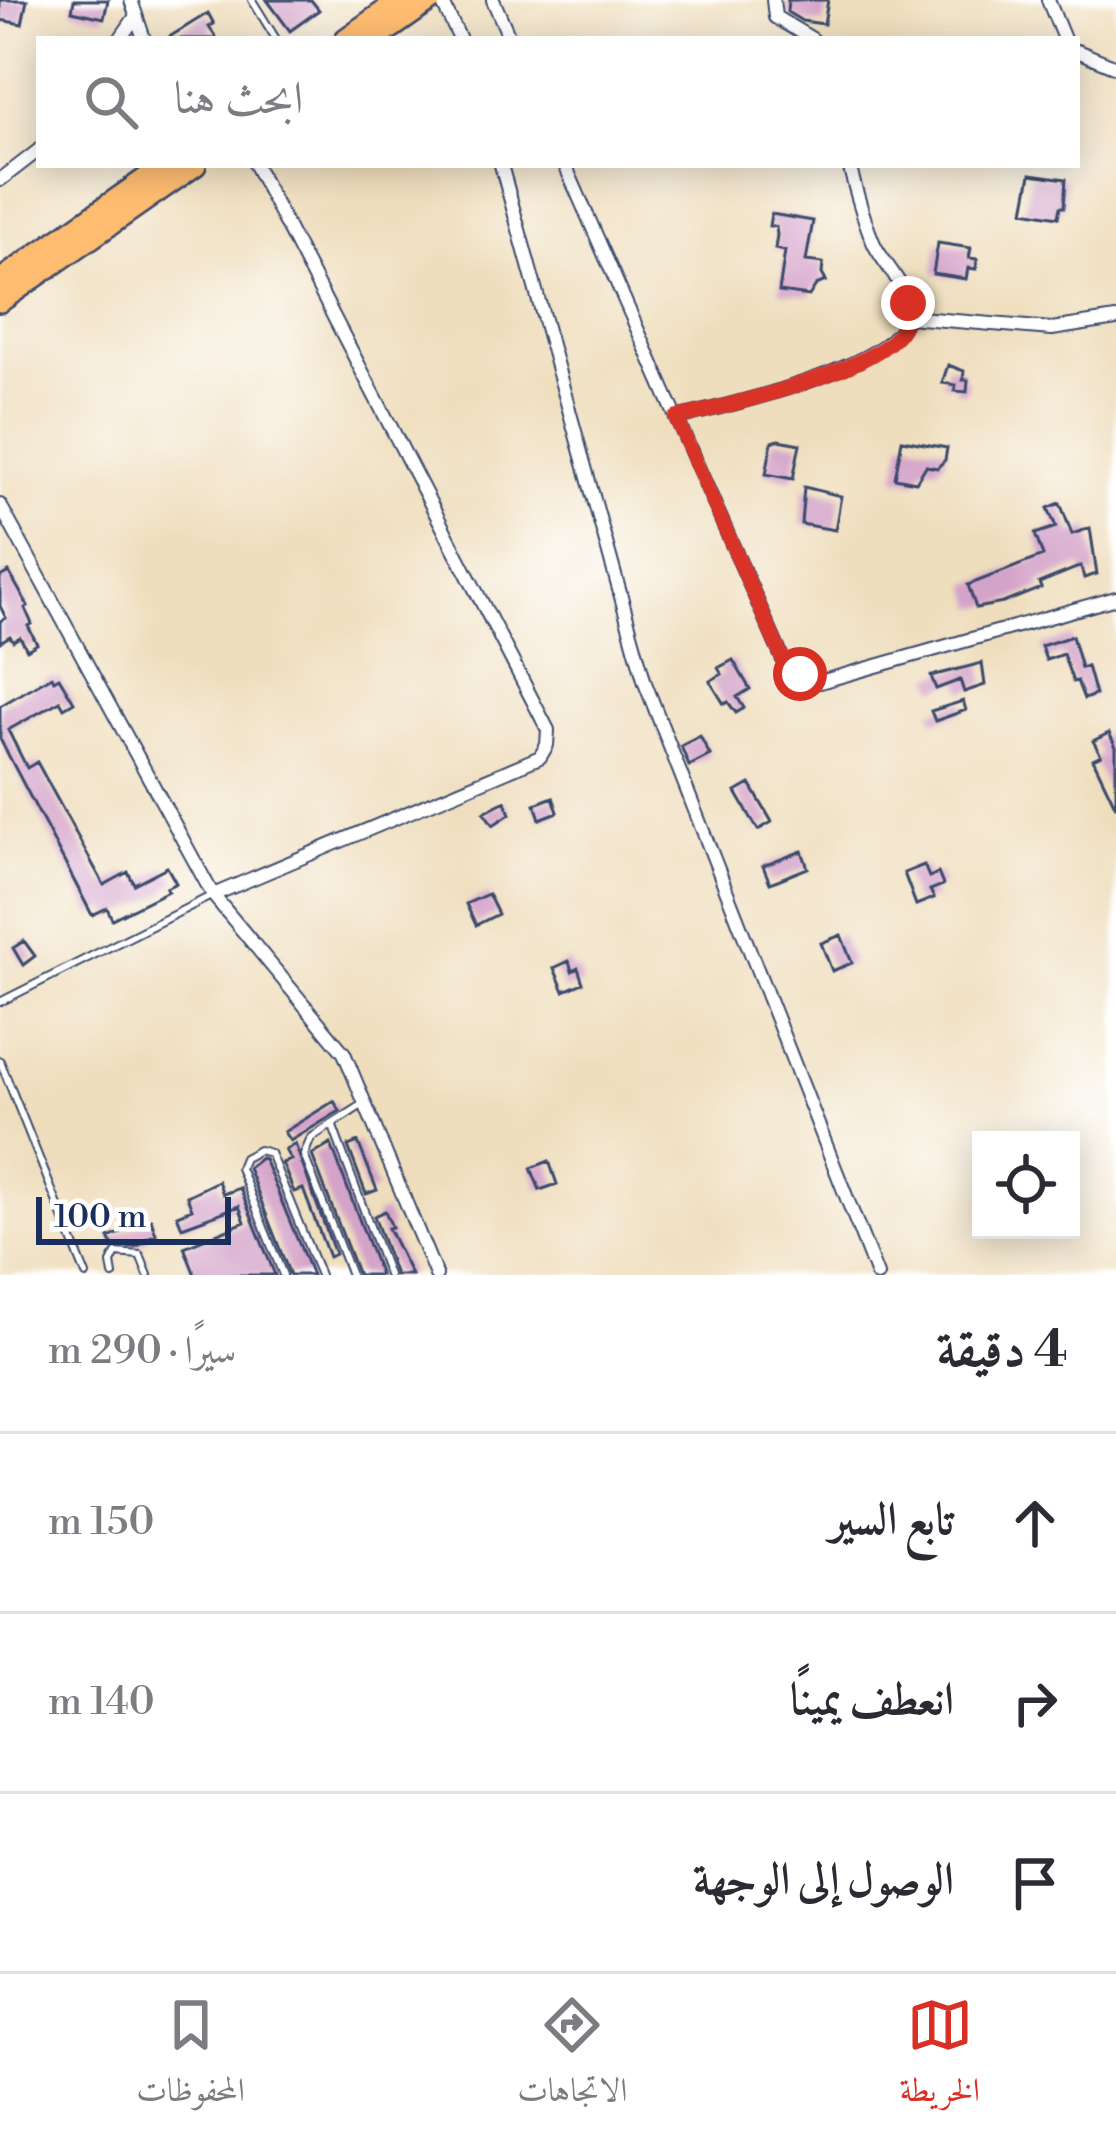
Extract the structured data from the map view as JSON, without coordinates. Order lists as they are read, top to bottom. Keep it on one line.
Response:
{"scale_bar":"100 m","page":{"search":"ابحث هنا","scale":"100 m","heading":["4 دقيقة","سيرًا · 290 m"],"list":[["تابع السير","150 m"],["انعطف يمينًا","140 m"],"الوصول إلى الوجهة"],"nav":["الخريطة","الاتجاهات","المحفوظات"]}}
